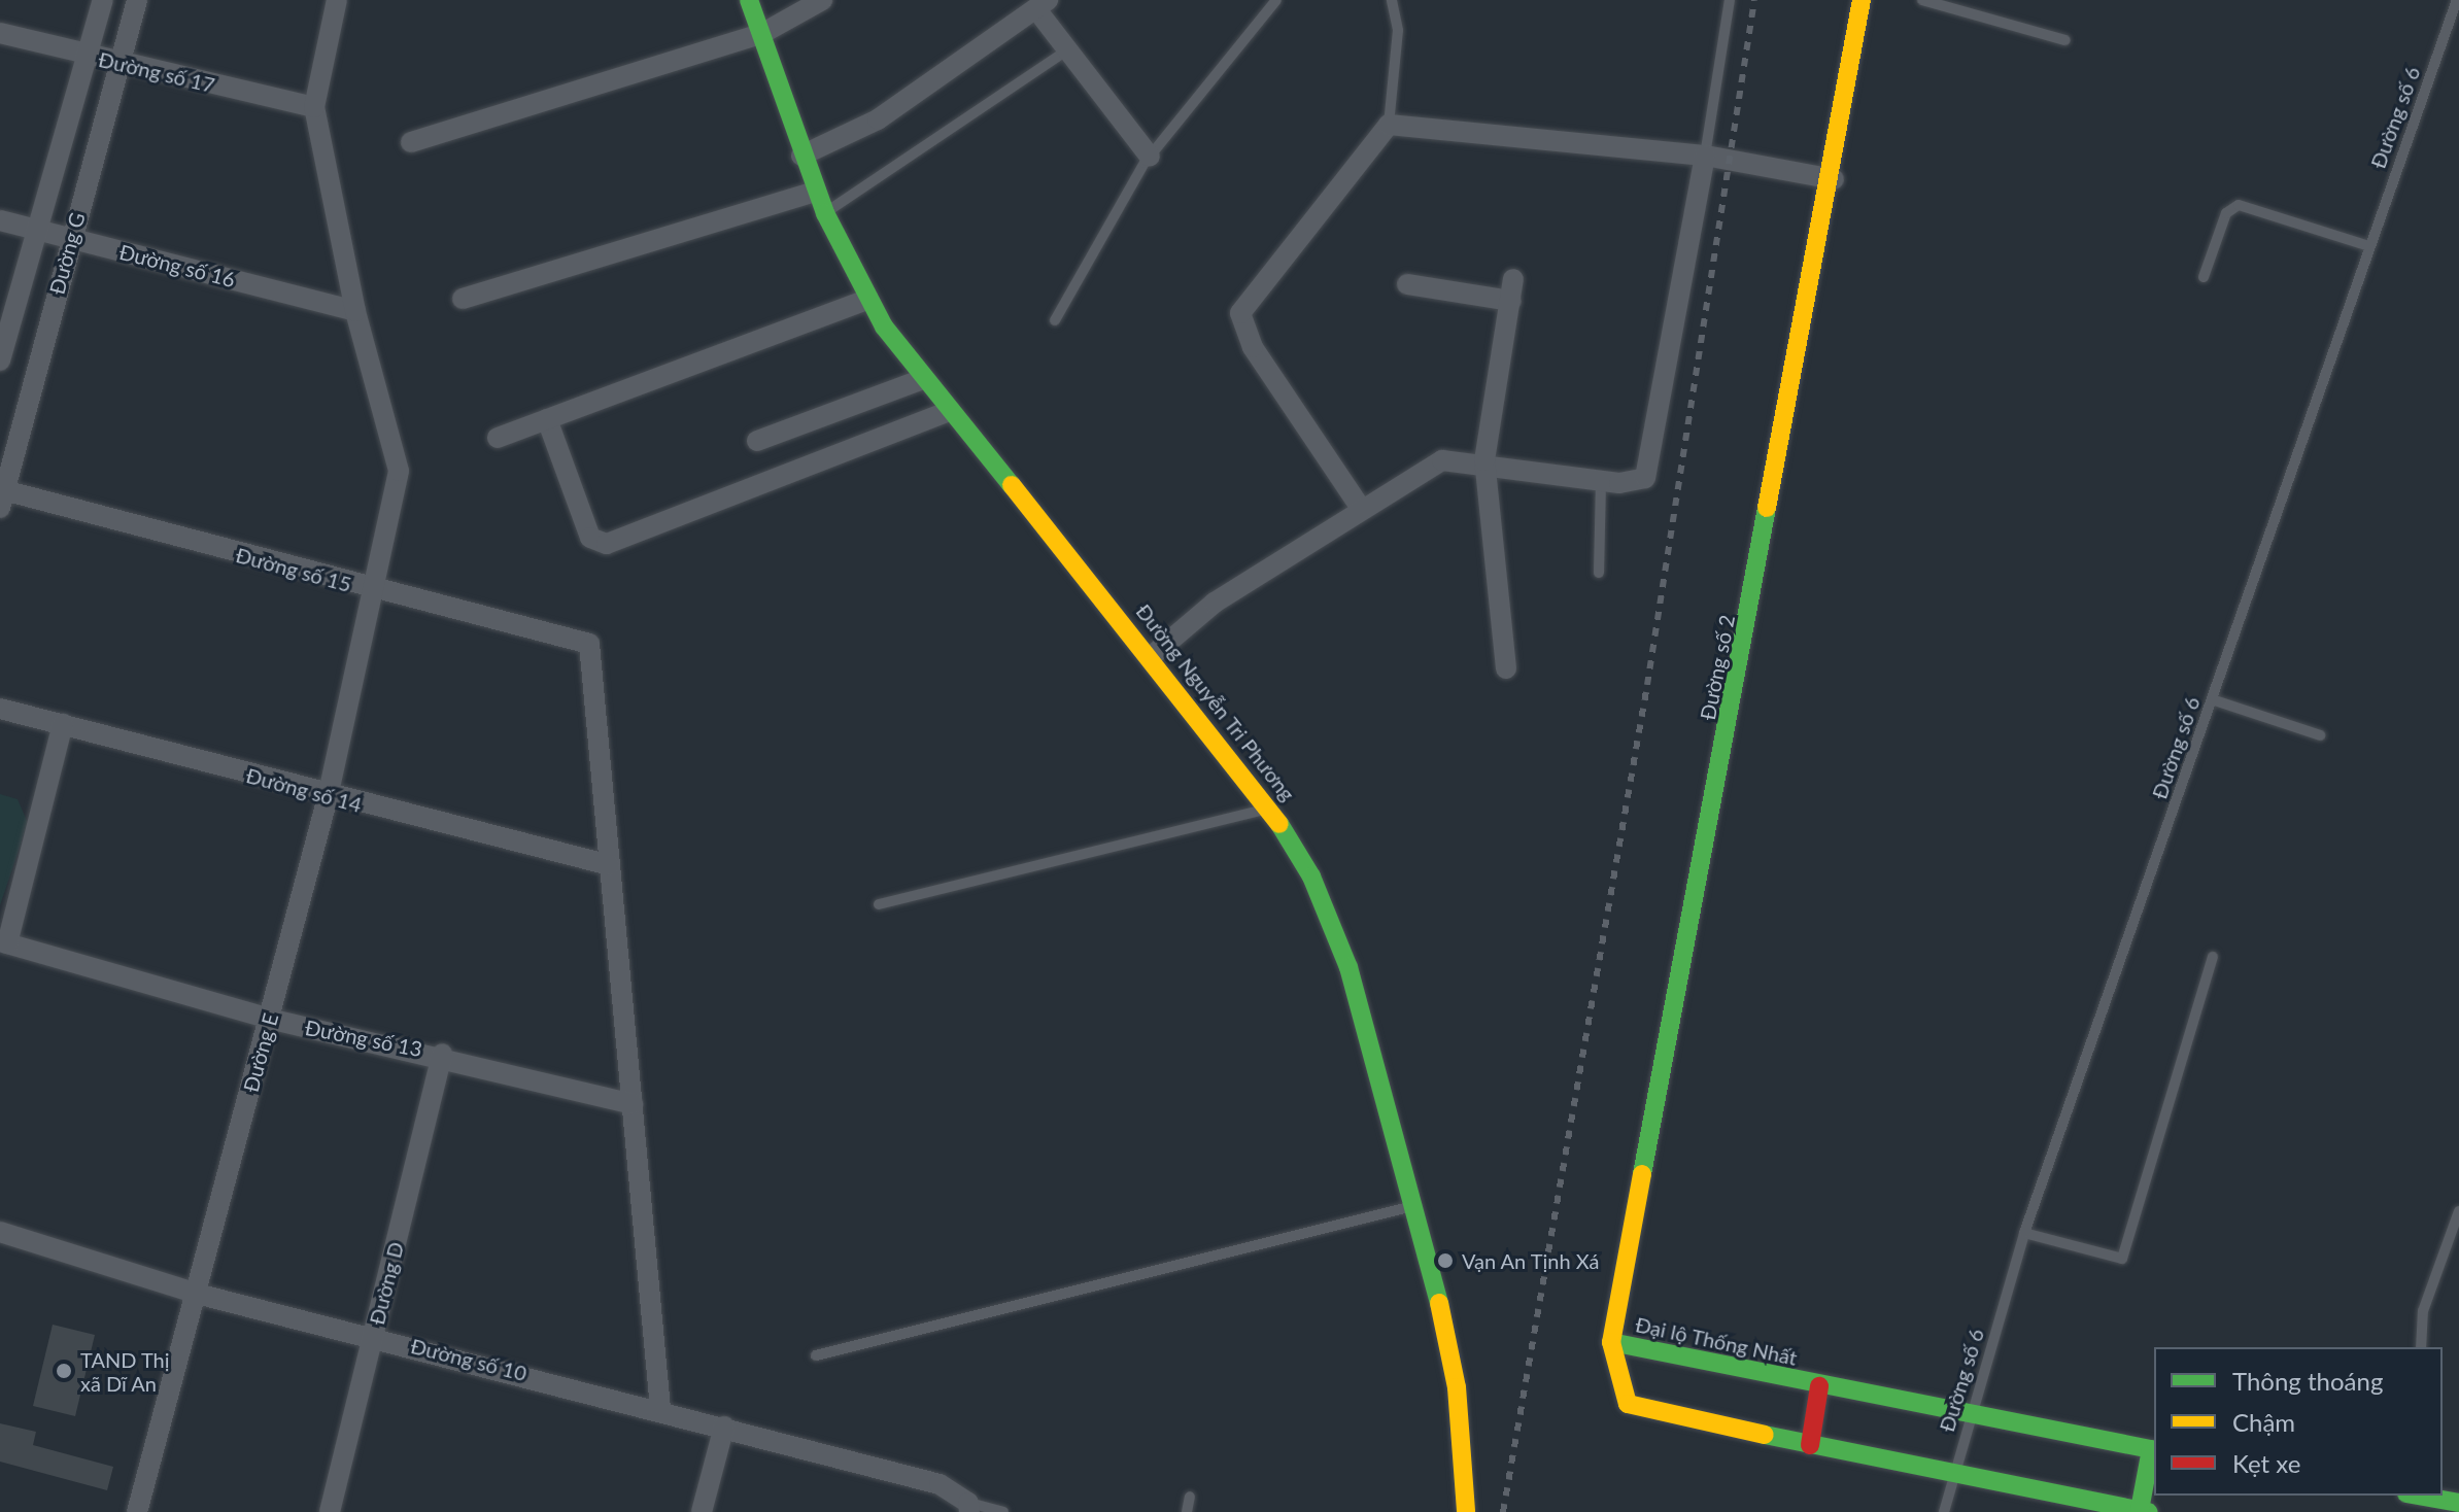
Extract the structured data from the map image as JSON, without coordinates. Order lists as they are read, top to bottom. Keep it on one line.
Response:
{"streets":{"street":["Đường số 17","Đường G","Đường số 16","Đường số 15","Đường số 2","Đường Nguyễn Tri Phương","Đường số 14","Đường số 13","Đường E","Đường D","Đại lộ Thống Nhất","Đường số 10"],"lane":["Đường số 6"]},"crossings":[["Đường số 17","Đường G"],["Đường số 17","Đường E"],["Đường số 6","Đại lộ Thống Nhất"],["Đường G","Đường số 16"],["Đường G","Đường số 15"],["Đường số 16","Đường E"],["Đường số 15","Đường số 14"],["Đường số 15","Đường E"],["Đường số 2","Đại lộ Thống Nhất"],["Đường số 14","Đường E"],["Đường số 13","Đường E"],["Đường số 13","Đường D"],["Đường E","Đường số 10"],["Đường D","Đường số 10"]],"places":["Vạn An Tịnh Xá","TAND Thị xã Dĩ An"],"legend":["Thông thoáng","Chậm","Kẹt xe"]}
